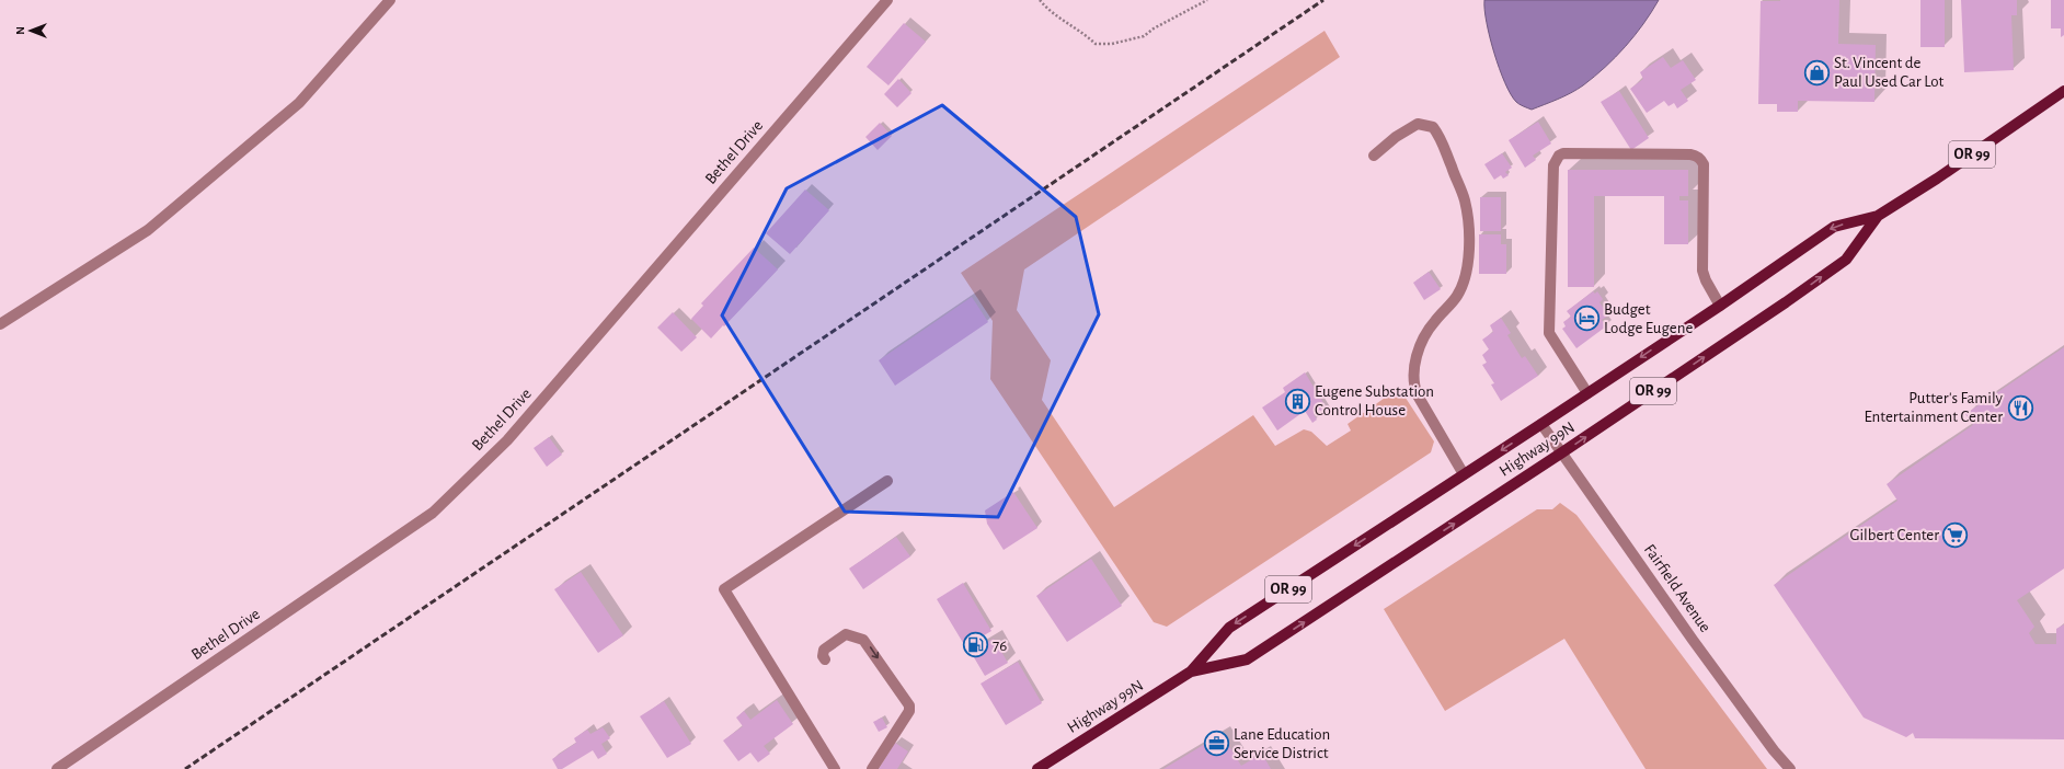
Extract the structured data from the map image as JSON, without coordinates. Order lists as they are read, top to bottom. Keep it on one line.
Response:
{"streets":{"main road":["OR 99","Highway 99N"],"street":["Bethel Drive","Fairfield Avenue"]},"crossings":[["Highway 99N","Fairfield Avenue"]],"places":{"shop":["St. Vincent de Paul Used Car Lot"],"hotel":["Budget Lodge Eugene"],"building":["Eugene Substation Control House"],"restaurant":["Putter's Family Entertainment Center"],"supermarket":["Gilbert Center"],"fuel station":["76"],"office":["Lane Education Service District"]},"north":"left"}
